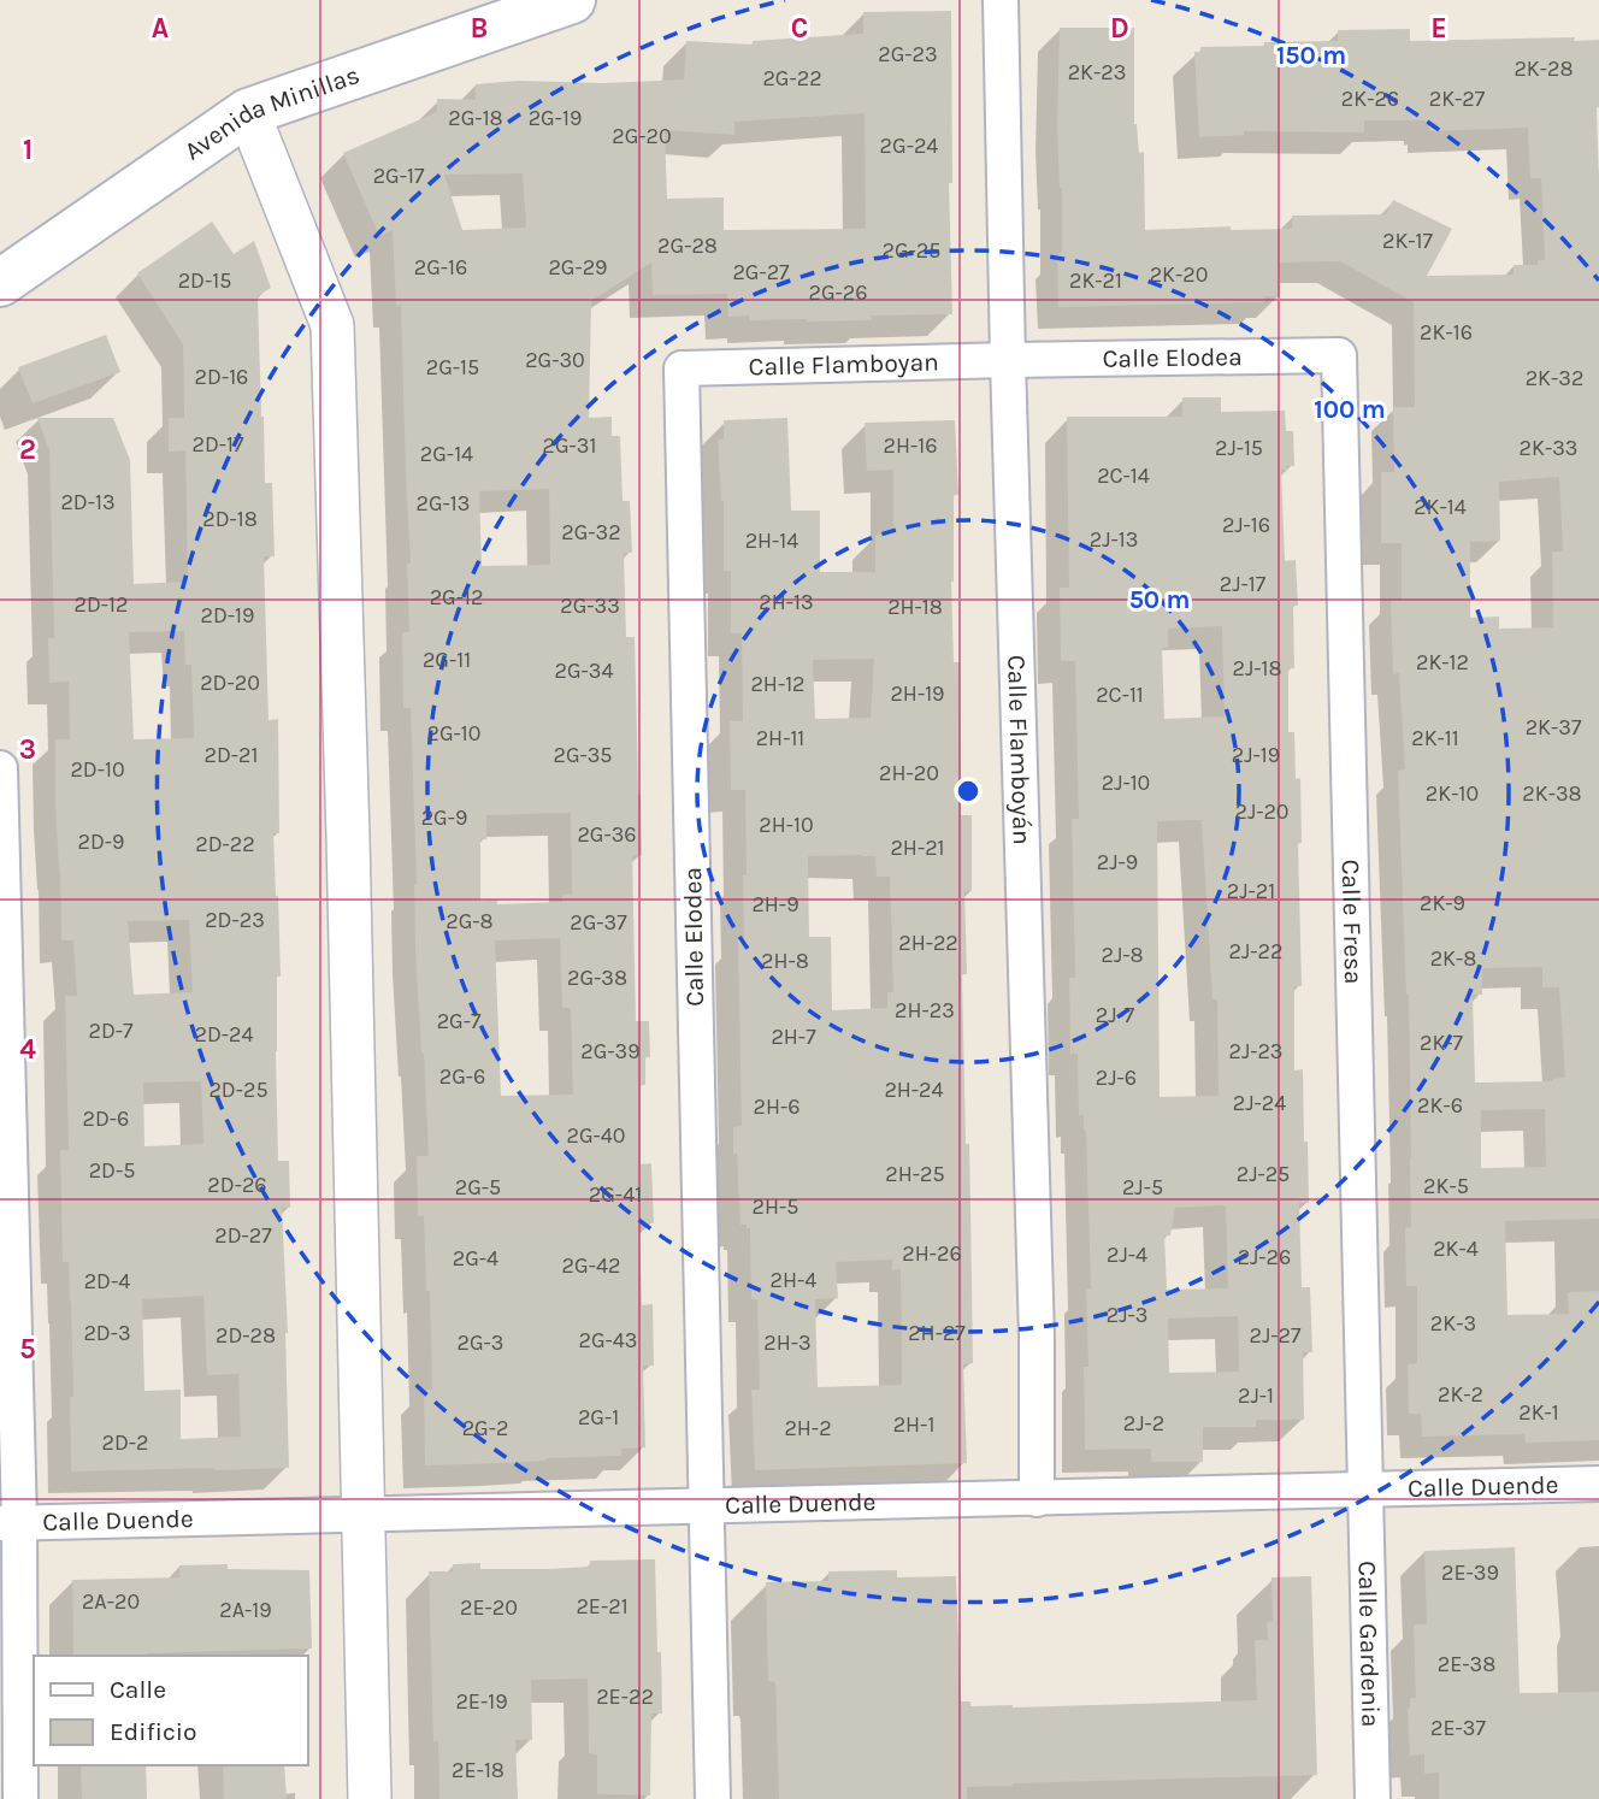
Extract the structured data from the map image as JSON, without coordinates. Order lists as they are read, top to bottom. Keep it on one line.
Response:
{"streets":{"main road":["Avenida Minillas"],"street":["Calle Elodea","Calle Flamboyan","Calle Flamboyán","Calle Fresa","Calle Duende","Calle Gardenia"]},"crossings":[["Calle Elodea","Calle Flamboyan"],["Calle Elodea","Calle Flamboyán"],["Calle Elodea","Calle Fresa"],["Calle Elodea","Calle Duende"],["Calle Flamboyan","Calle Flamboyán"],["Calle Flamboyán","Calle Duende"],["Calle Fresa","Calle Duende"],["Calle Fresa","Calle Gardenia"],["Calle Duende","Calle Gardenia"]],"house_numbers":["2G-23","2K-28","2K-23","2G-22","2K-26","2K-27","2G-18","2G-19","2G-20","2G-24","2G-17","2K-17","2G-28","2G-25","2G-16","2G-29","2G-27","2K-20","2D-15","2K-21","2G-26","2K-16","2G-30","2G-15","2D-16","2K-32","2D-17","2G-31","2H-16","2J-15","2K-33","2G-14","2C-14","2D-13","2G-13","2K-14","2D-18","2J-16","2G-32","2J-13","2H-14","2J-17","2G-12","2H-13","2D-12","2G-33","2H-18","2D-19","2G-11","2K-12","2J-18","2G-34","2D-20","2H-12","2H-19","2C-11","2K-37","2G-10","2H-11","2K-11","2D-21","2G-35","2J-19","2D-10","2H-20","2J-10","2K-10","2K-38","2J-20","2G-9","2H-10","2G-36","2D-9","2D-22","2H-21","2J-9","2J-21","2K-9","2H-9","2D-23","2G-8","2G-37","2H-22","2J-22","2J-8","2K-8","2H-8","2G-38","2H-23","2J-7","2G-7","2D-7","2D-24","2H-7","2K-7","2G-39","2J-23","2G-6","2J-6","2D-25","2H-24","2J-24","2K-6","2H-6","2D-6","2G-40","2D-5","2H-25","2J-25","2D-26","2K-5","2G-5","2J-5","2G-41","2H-5","2D-27","2K-4","2H-26","2J-4","2J-26","2G-4","2G-42","2H-4","2D-4","2J-3","2K-3","2D-3","2H-27","2D-28","2J-27","2G-43","2G-3","2H-3","2K-2","2J-1","2K-1","2G-1","2J-2","2H-1","2G-2","2H-2","2D-2","2E-39","2A-20","2E-21","2E-20","2A-19","2E-38","2E-22","2E-19","2E-37","2E-18"],"legend":["Calle","Edificio"],"grid":{"columns":["A","B","C","D","E"],"rows":["1","2","3","4","5"]},"rings":["150 m","100 m","50 m"]}
